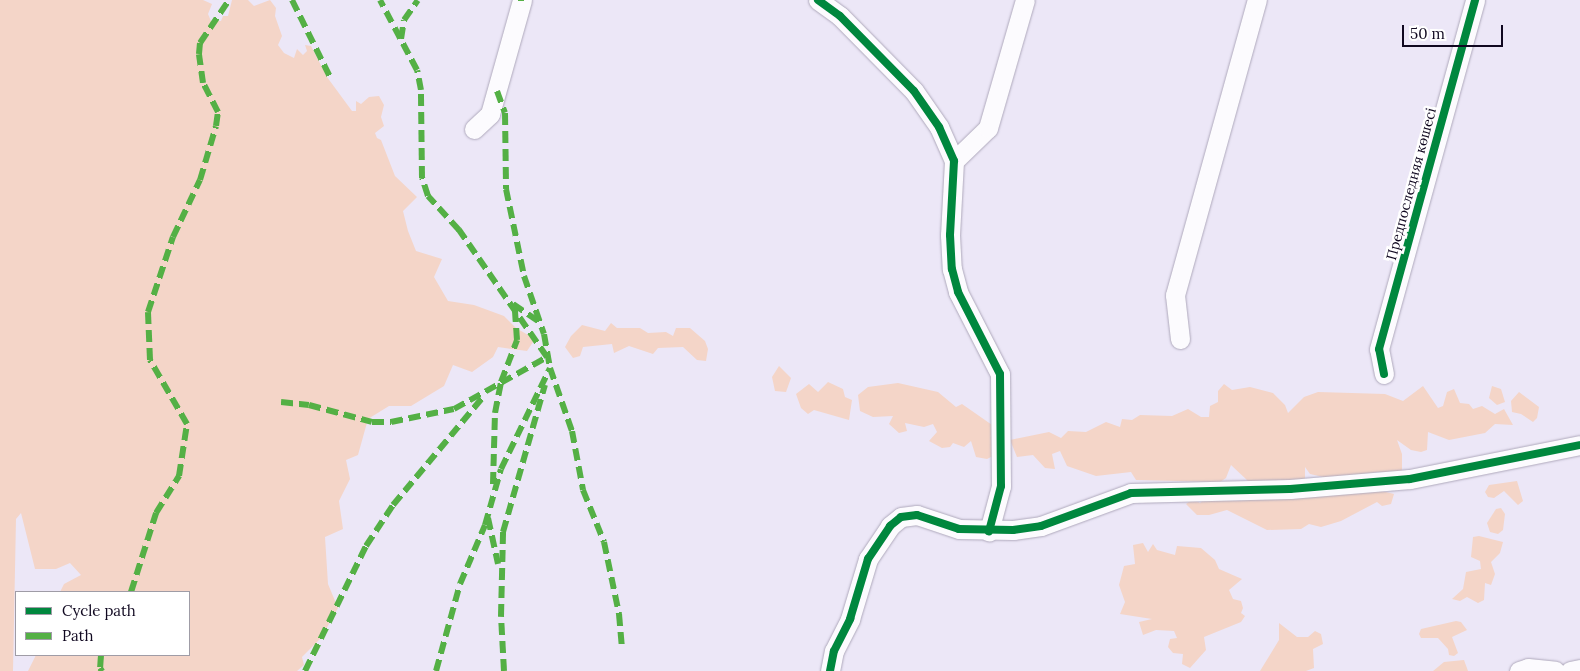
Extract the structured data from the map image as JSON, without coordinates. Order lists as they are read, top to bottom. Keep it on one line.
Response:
{"streets":{"street":["Предпоследняя көшесі"]},"legend":["Cycle path","Path"],"scale_bar":"50 m"}
